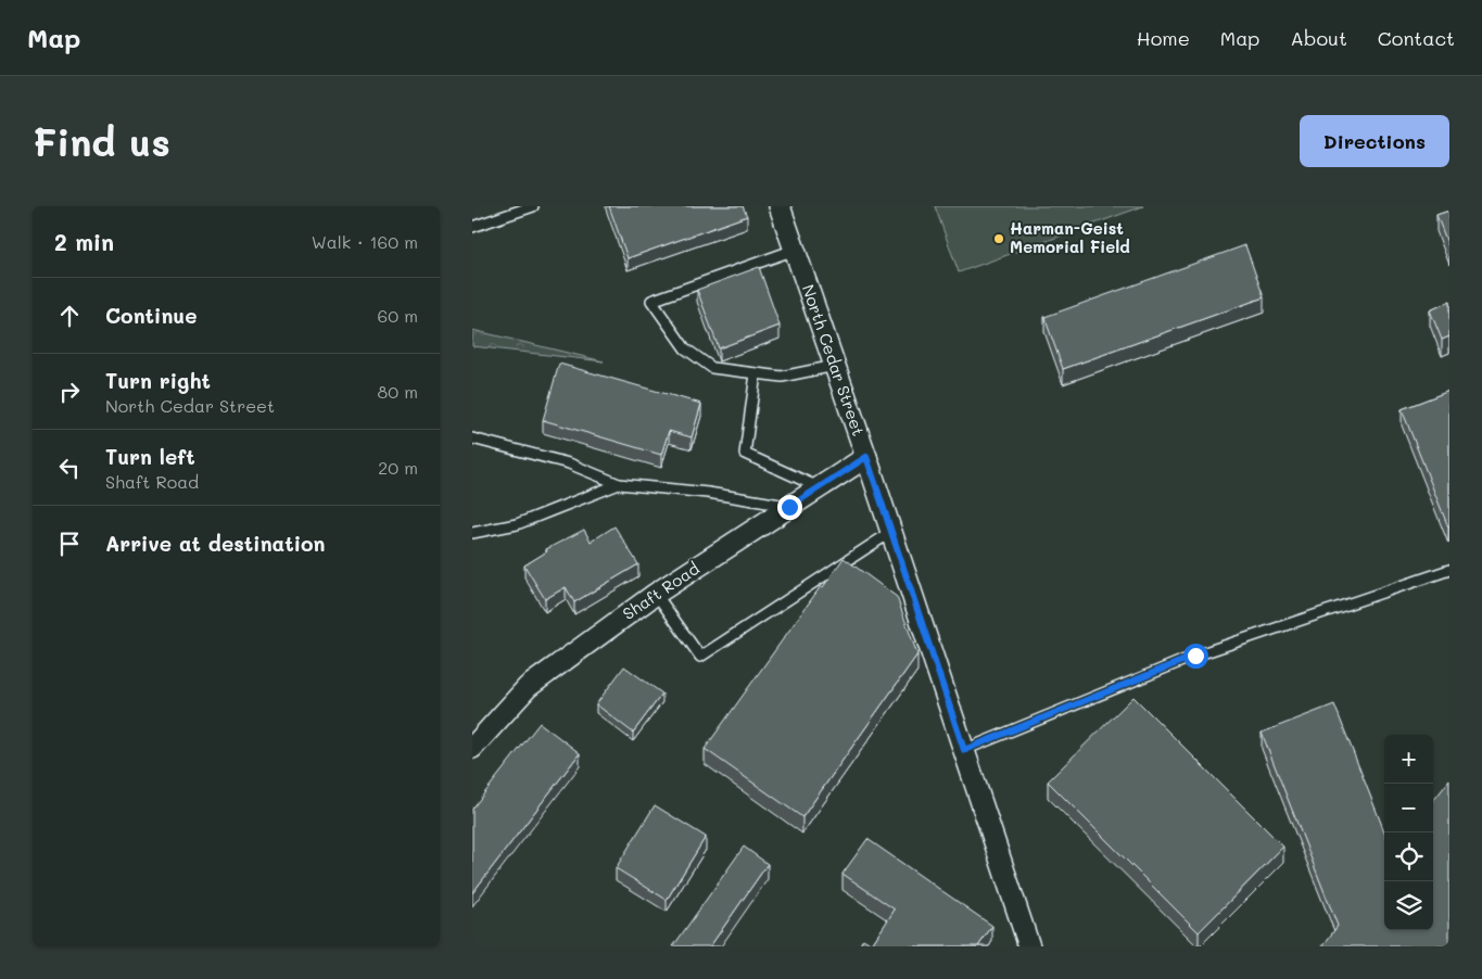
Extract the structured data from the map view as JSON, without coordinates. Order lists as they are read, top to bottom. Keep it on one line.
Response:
{"streets":{"street":["North Cedar Street","Shaft Road"]},"crossings":[["North Cedar Street","Shaft Road"]],"places":["Harman-Geist Memorial Field"],"page":{"header":"Map","nav":["Home","Map","About","Contact"],"buttons":"Directions","title":"Find us","heading":["2 min","Walk · 160 m"],"list":[["Continue","60 m"],["Turn right","North Cedar Street","80 m"],["Turn left","Shaft Road","20 m"],"Arrive at destination"],"map_buttons":["+","−"]}}
